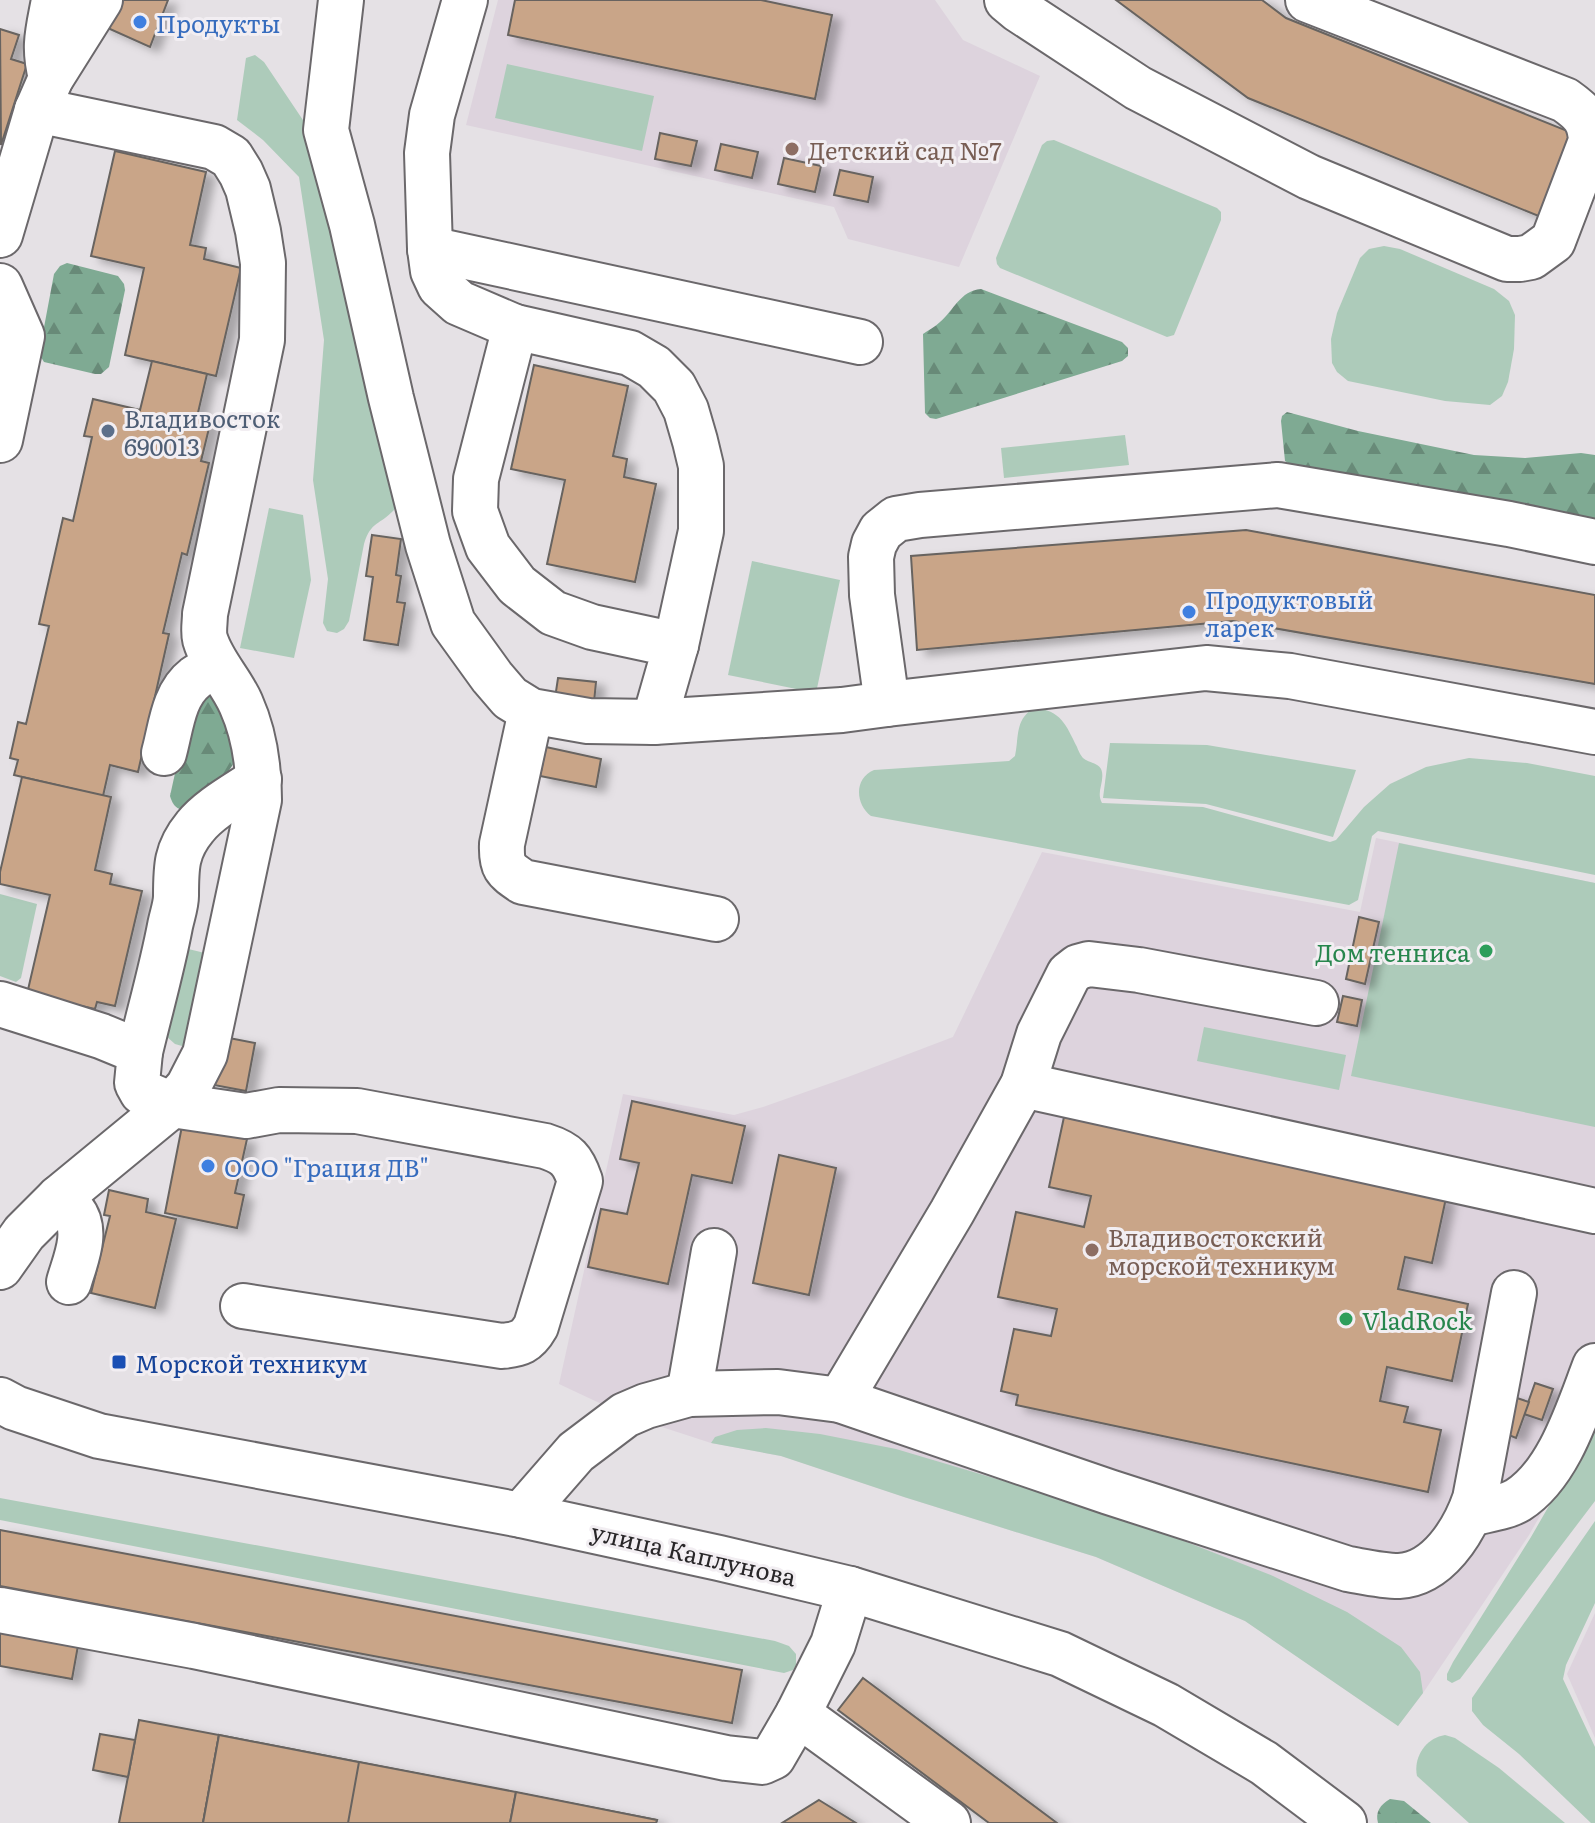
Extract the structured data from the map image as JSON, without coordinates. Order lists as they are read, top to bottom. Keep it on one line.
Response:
{"streets":{"street":["улица Каплунова"]},"places":{"other":["Продукты","Детский сад №7","Владивосток 690013","Продуктовый ларек","Дом тенниса","ООО \"Грация ДВ\"","Владивостокский морской техникум","VladRock"],"transit":["Морской техникум"]}}
